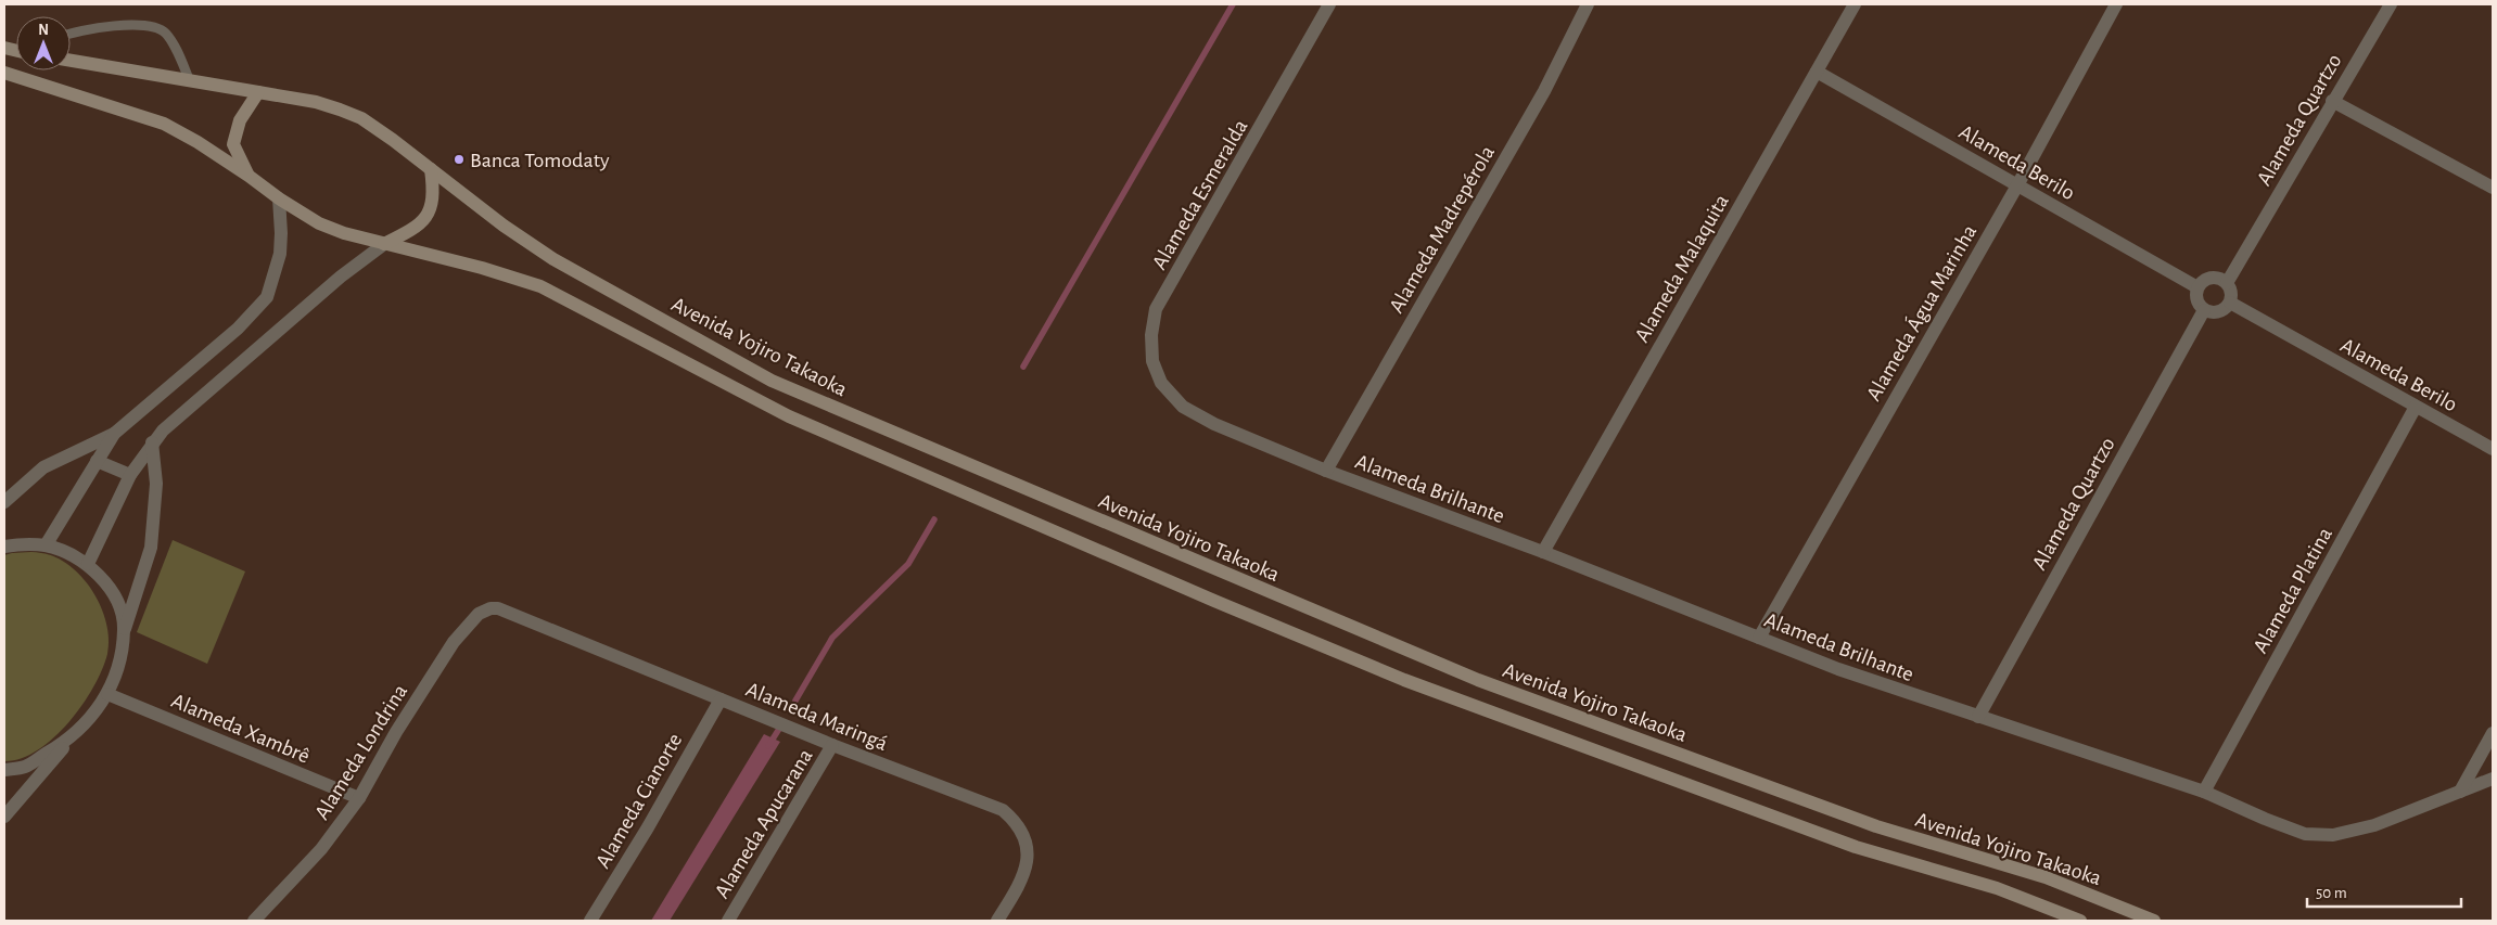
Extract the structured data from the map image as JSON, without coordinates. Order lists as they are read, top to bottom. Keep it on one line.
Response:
{"streets":{"main road":["Avenida Yojiro Takaoka"],"street":["Alameda Quartzo","Alameda Berilo","Alameda Esmeralda","Alameda Madrepérola","Alameda Malaquita","Alameda Água Marinha","Alameda Brilhante","Alameda Platina","Alameda Maringá","Alameda Xambrê","Alameda Londrina","Alameda Cianorte","Alameda Apucarana"]},"crossings":[["Alameda Quartzo","Alameda Berilo"],["Alameda Quartzo","Alameda Brilhante"],["Alameda Berilo","Alameda Malaquita"],["Alameda Berilo","Alameda Água Marinha"],["Alameda Berilo","Alameda Platina"],["Alameda Esmeralda","Alameda Brilhante"],["Alameda Madrepérola","Alameda Brilhante"],["Alameda Malaquita","Alameda Brilhante"],["Alameda Água Marinha","Alameda Brilhante"],["Alameda Brilhante","Alameda Platina"],["Alameda Maringá","Alameda Londrina"],["Alameda Maringá","Alameda Cianorte"],["Alameda Maringá","Alameda Apucarana"],["Alameda Xambrê","Alameda Londrina"]],"places":["Banca Tomodaty"],"scale_bar":"50 m","north":"top"}
